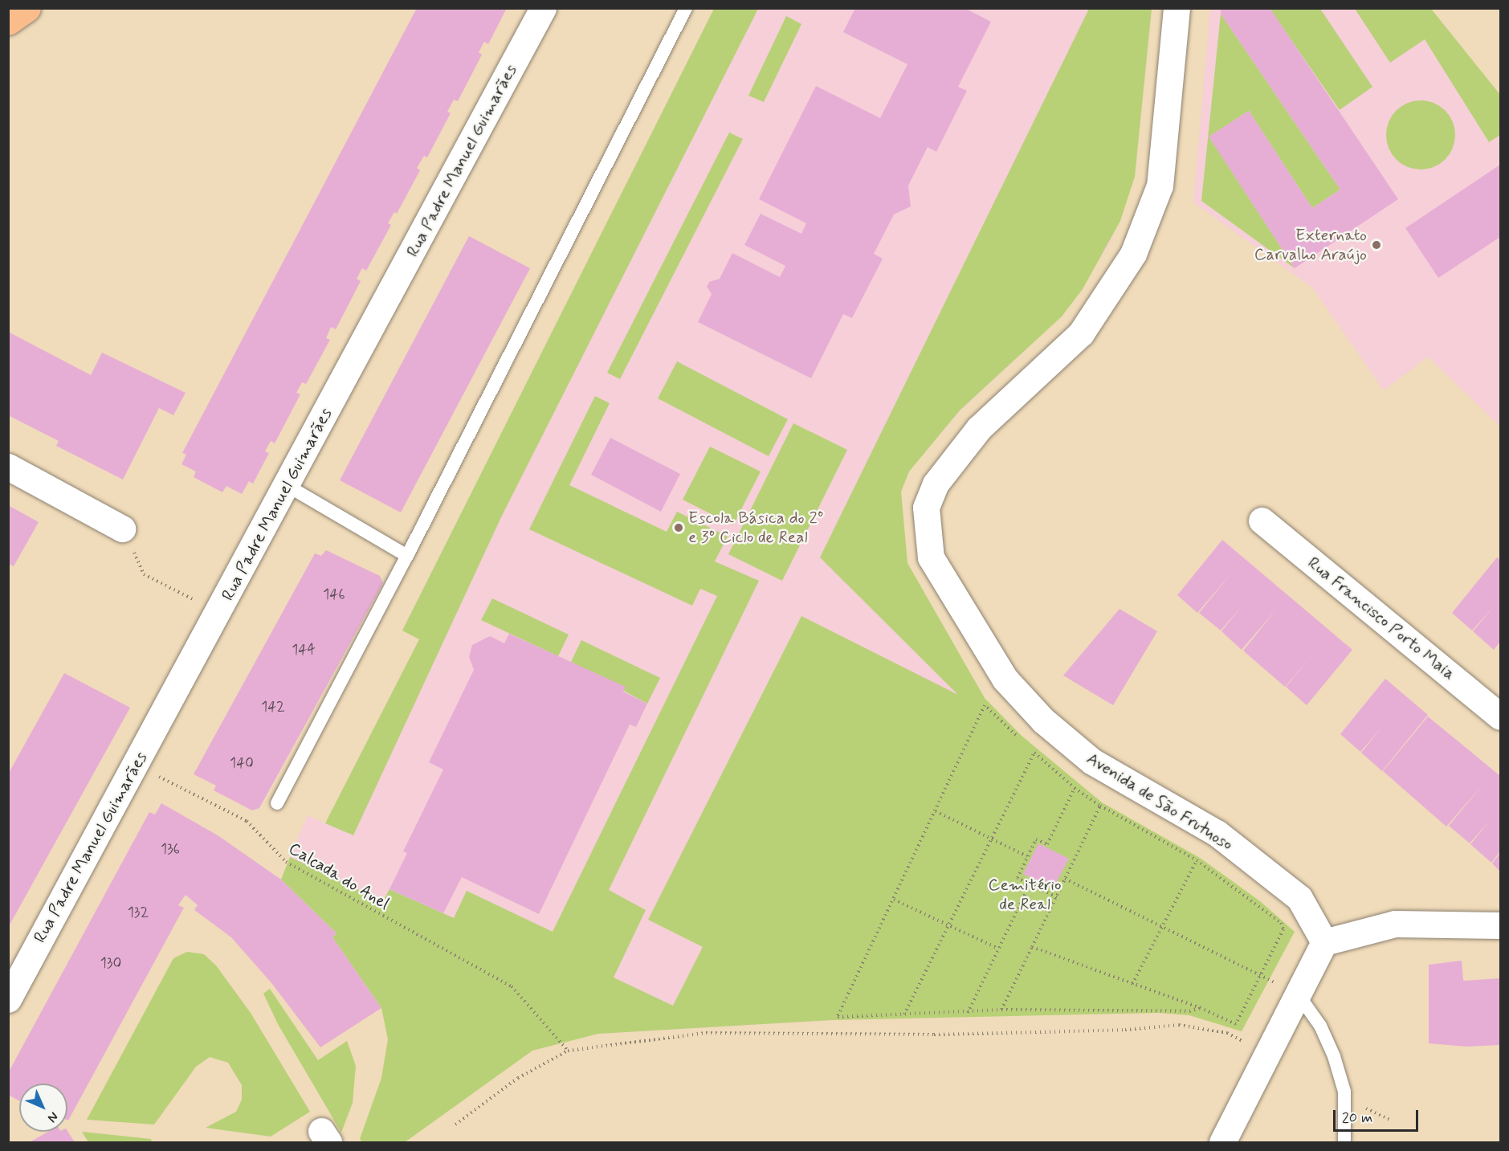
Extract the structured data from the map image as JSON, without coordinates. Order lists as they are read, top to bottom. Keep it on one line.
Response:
{"streets":{"street":["Rua Padre Manuel Guimarães","Rua Francisco Porto Maia","Avenida de São Frutuoso"],"path":["Calcada do Anel"]},"crossings":[["Rua Padre Manuel Guimarães","Calcada do Anel"]],"parks":["Cemitério de Real"],"places":["Externato Carvalho Araújo","Escola Básica do 2º e 3º Ciclo de Real"],"house_numbers":["146","144","142","140","136","132","130"],"scale_bar":"20 m","north":"bottom right"}
